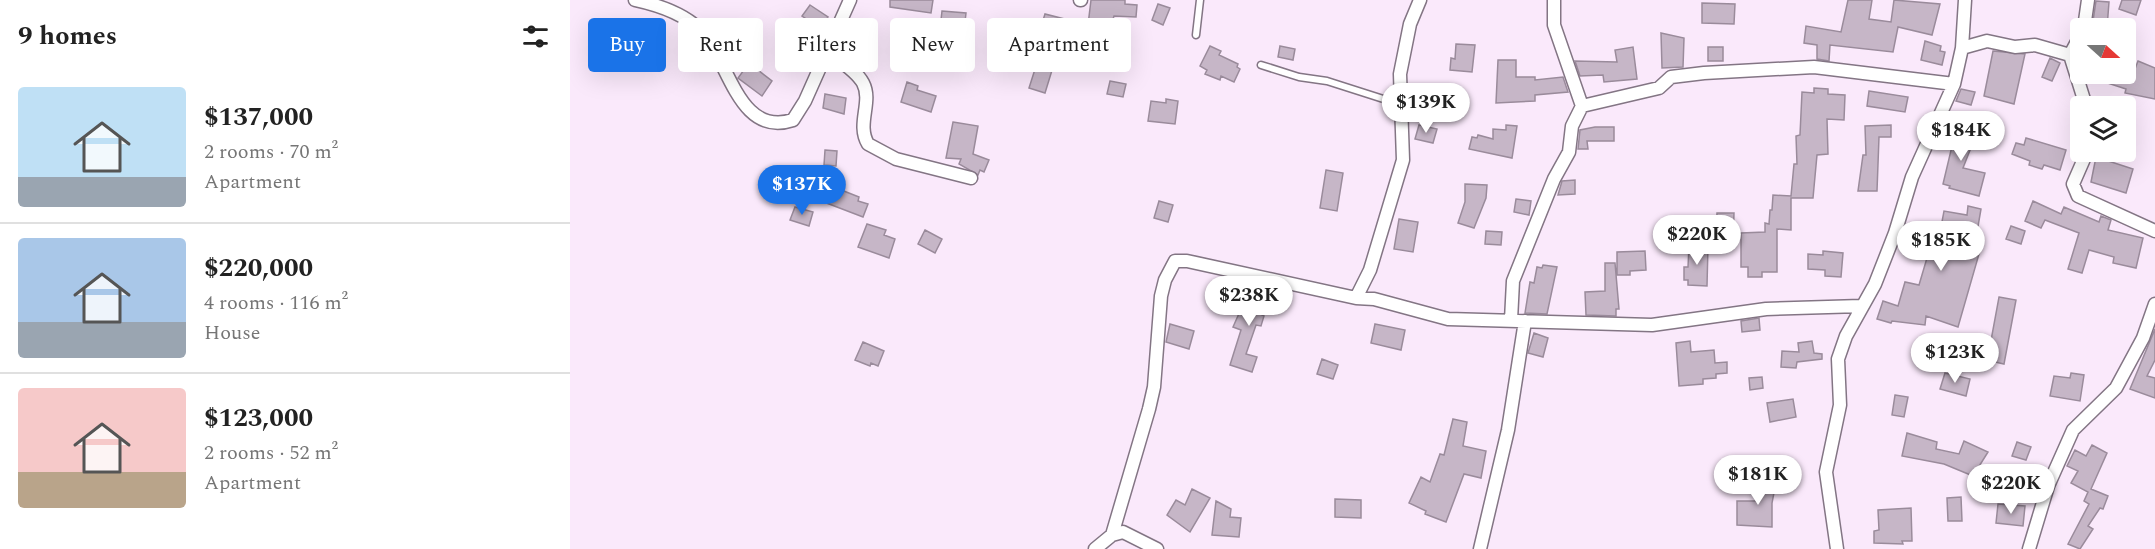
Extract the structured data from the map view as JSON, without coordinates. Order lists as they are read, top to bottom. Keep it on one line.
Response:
{"north":"right","page":{"heading":"9 homes","chip":["Buy","Rent","Filters","New","Apartment"],"list":[{"name":"$137,000","note":"2 rooms · 70 m² · Apartment"},{"name":"$220,000","note":"4 rooms · 116 m² · House"},{"name":"$123,000","note":"2 rooms · 52 m² · Apartment"}],"price":["$139K","$184K","$137K","$220K","$185K","$238K","$123K","$181K","$220K"]}}
